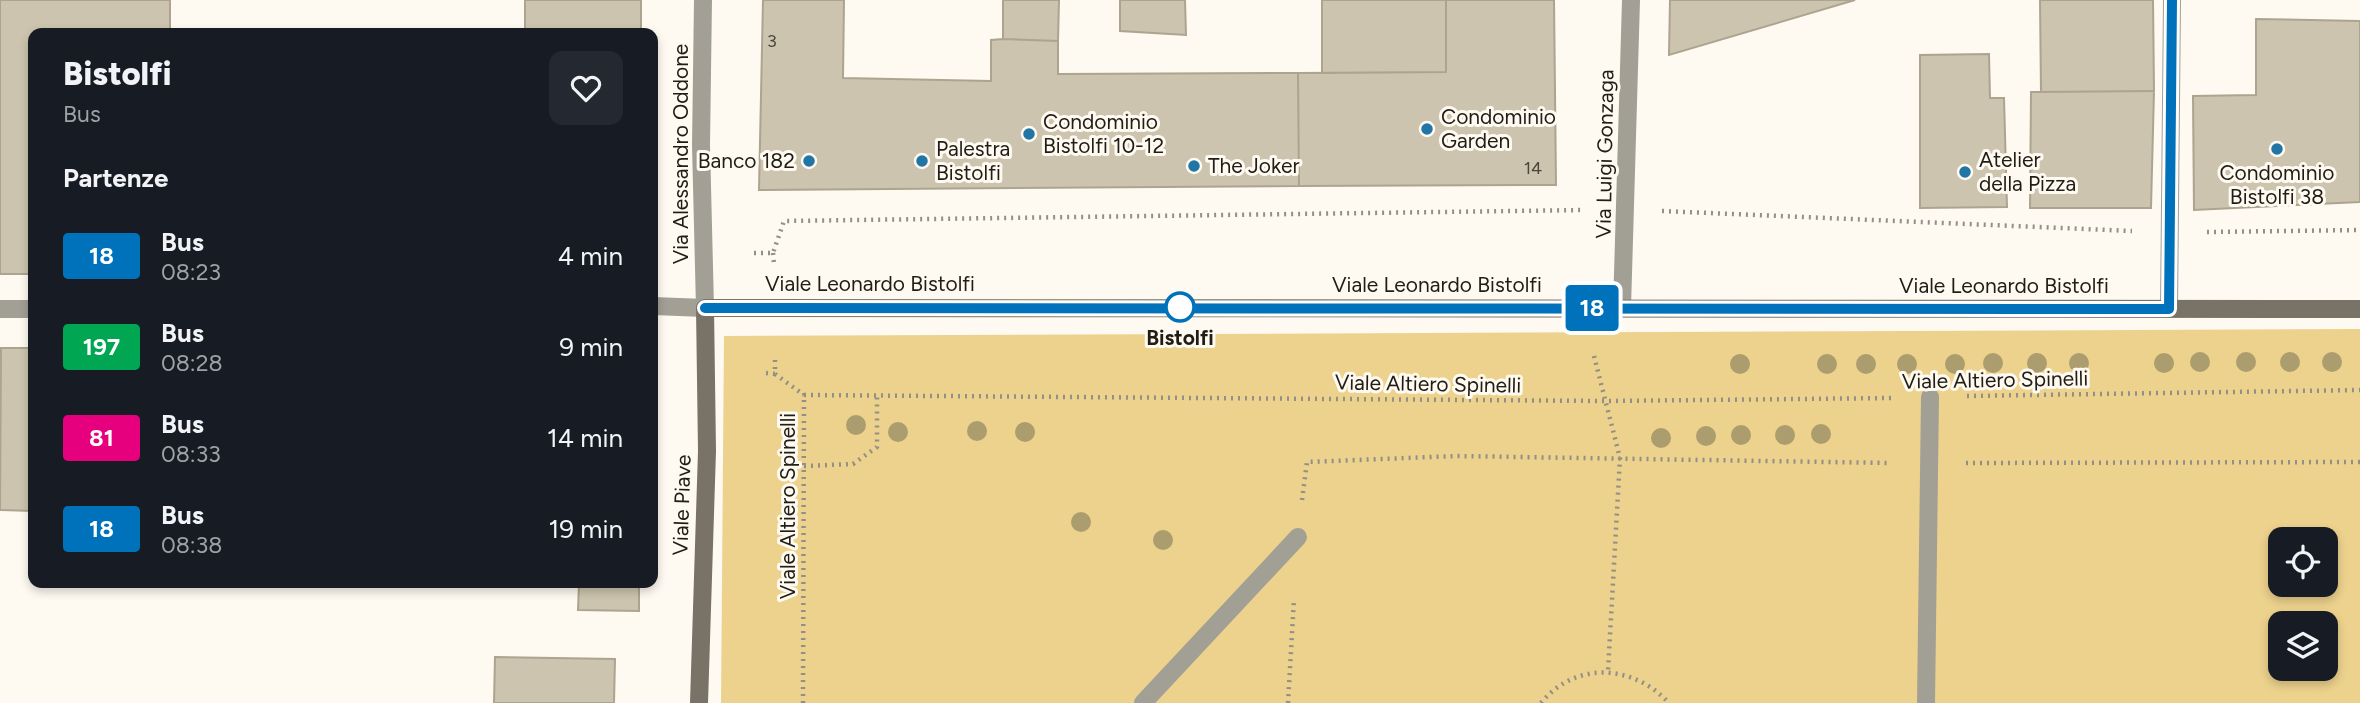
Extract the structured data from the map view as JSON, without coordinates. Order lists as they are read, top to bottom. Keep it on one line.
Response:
{"streets":{"street":["Via Alessandro Oddone","Via Luigi Gonzaga","Viale Leonardo Bistolfi","Viale Piave"],"path":["Viale Altiero Spinelli"]},"crossings":[["Via Alessandro Oddone","Viale Leonardo Bistolfi"],["Via Alessandro Oddone","Viale Piave"],["Via Luigi Gonzaga","Viale Leonardo Bistolfi"],["Viale Leonardo Bistolfi","Viale Piave"]],"places":["Condominio Garden","Condominio Bistolfi 10-12","Condominio Bistolfi 38","Banco 182","Palestra Bistolfi","The Joker","Atelier della Pizza","Bistolfi"],"lines":["bus line 18"],"house_numbers":["3","14"],"page":{"on_map":"18","heading":[["Bistolfi","Bus"],"Partenze"],"list":[{"mark":"18","name":"Bus","note":"08:23","value":"4 min"},{"mark":"197","name":"Bus","note":"08:28","value":"9 min"},{"mark":"81","name":"Bus","note":"08:33","value":"14 min"},{"mark":"18","name":"Bus","note":"08:38","value":"19 min"}]}}
